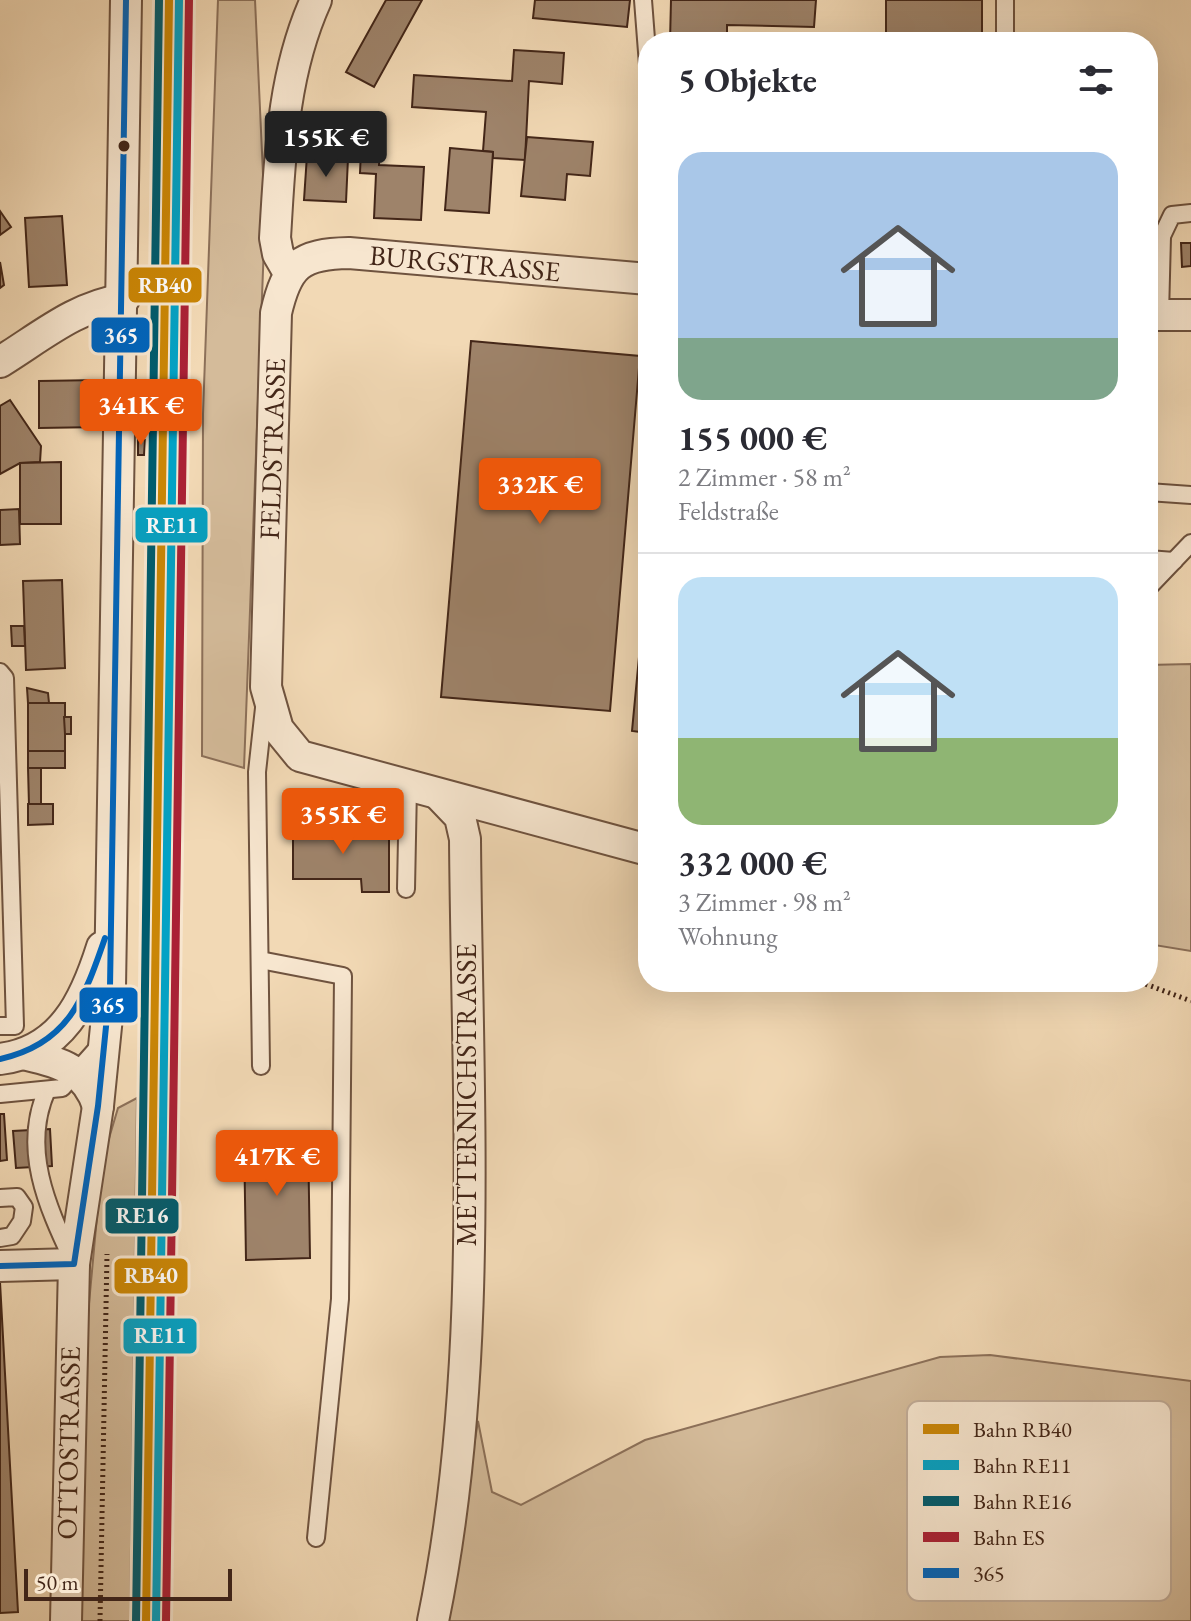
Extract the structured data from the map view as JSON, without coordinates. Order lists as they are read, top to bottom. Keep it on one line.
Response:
{"streets":{"street":["BURGSTRASSE","FELDSTRASSE","METTERNICHSTRASSE","OTTOSTRASSE"]},"crossings":[["BURGSTRASSE","FELDSTRASSE"],["FELDSTRASSE","METTERNICHSTRASSE"]],"lines":["rail line RB40","rail line RE11","rail line RE16","rail line ES","transit line 365"],"legend":["Bahn RB40","Bahn RE11","Bahn RE16","Bahn ES","365"],"scale_bar":"50 m","page":{"heading":"5 Objekte","price":["155K €","341K €","332K €","355K €","417K €"],"list":[{"name":"155 000 €","note":"2 Zimmer · 58 m² · Feldstraße"},{"name":"332 000 €","note":"3 Zimmer · 98 m² · Wohnung"}],"scale":"50 m"}}
